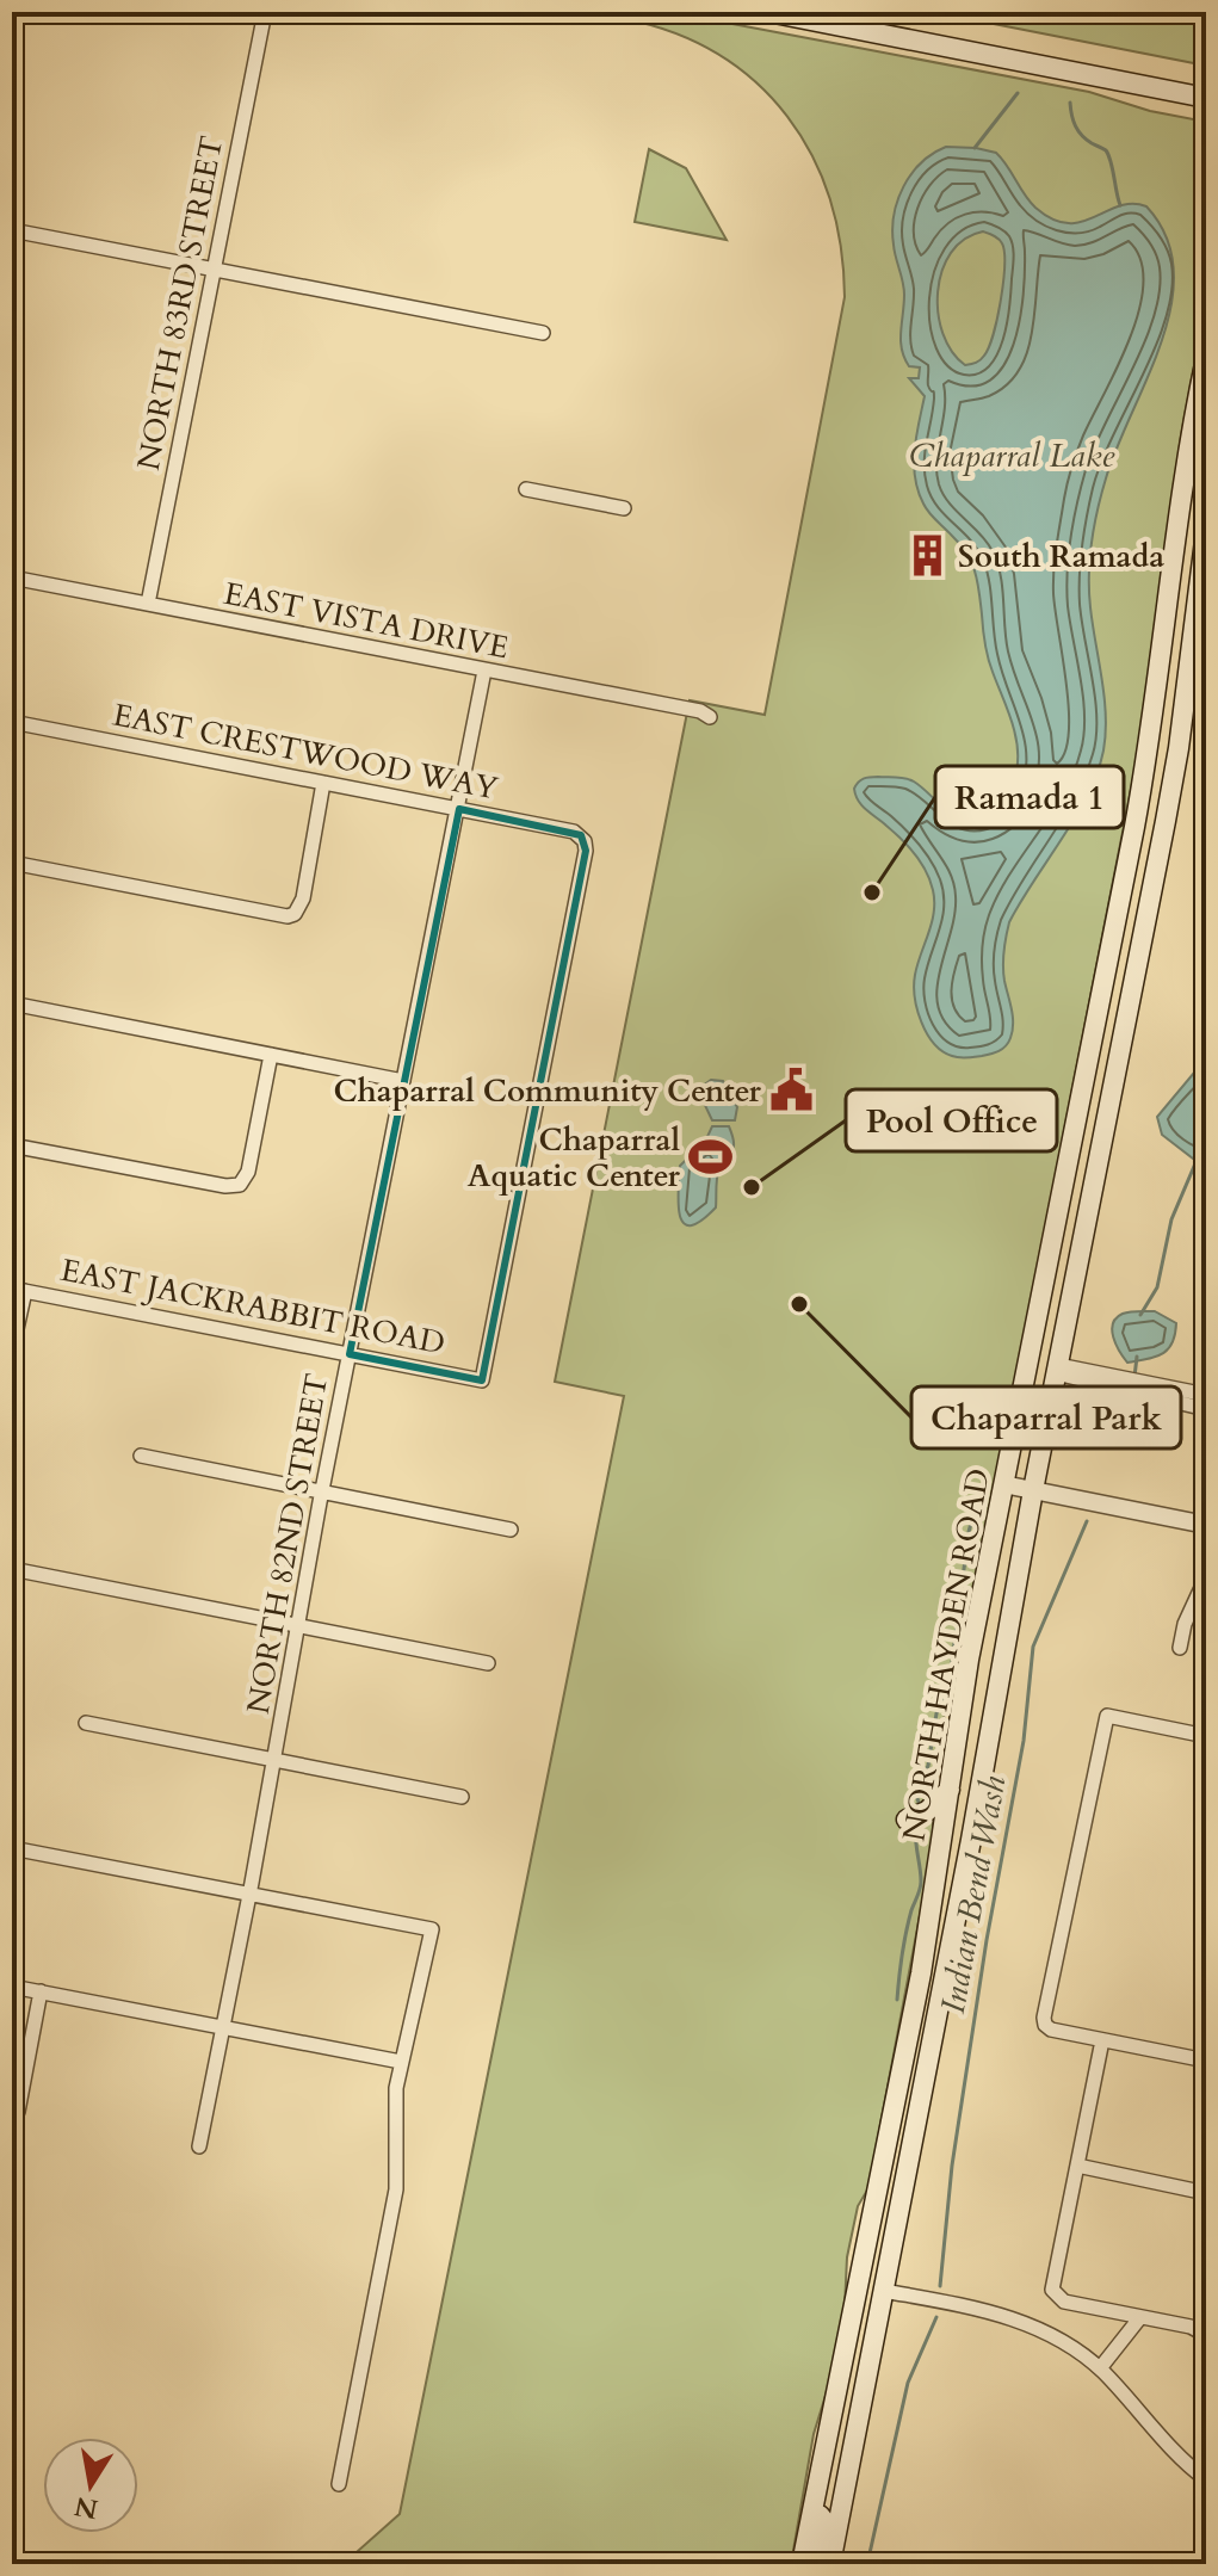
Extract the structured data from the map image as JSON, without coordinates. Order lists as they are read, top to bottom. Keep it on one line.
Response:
{"streets":{"main road":["NORTH HAYDEN ROAD"],"street":["NORTH 83RD STREET","EAST VISTA DRIVE","EAST CRESTWOOD WAY","EAST JACKRABBIT ROAD","NORTH 82ND STREET"]},"crossings":[["NORTH 83RD STREET","EAST VISTA DRIVE"],["EAST VISTA DRIVE","NORTH 82ND STREET"],["EAST CRESTWOOD WAY","EAST JACKRABBIT ROAD"],["EAST CRESTWOOD WAY","NORTH 82ND STREET"],["EAST JACKRABBIT ROAD","NORTH 82ND STREET"]],"water":["Chaparral Lake","Indian Bend Wash"],"places":{"building":["South Ramada"],"other":["Ramada 1","Pool Office","Chaparral Park"],"public building":["Chaparral Community Center"],"sports":["Chaparral Aquatic Center"]},"north":"bottom"}
